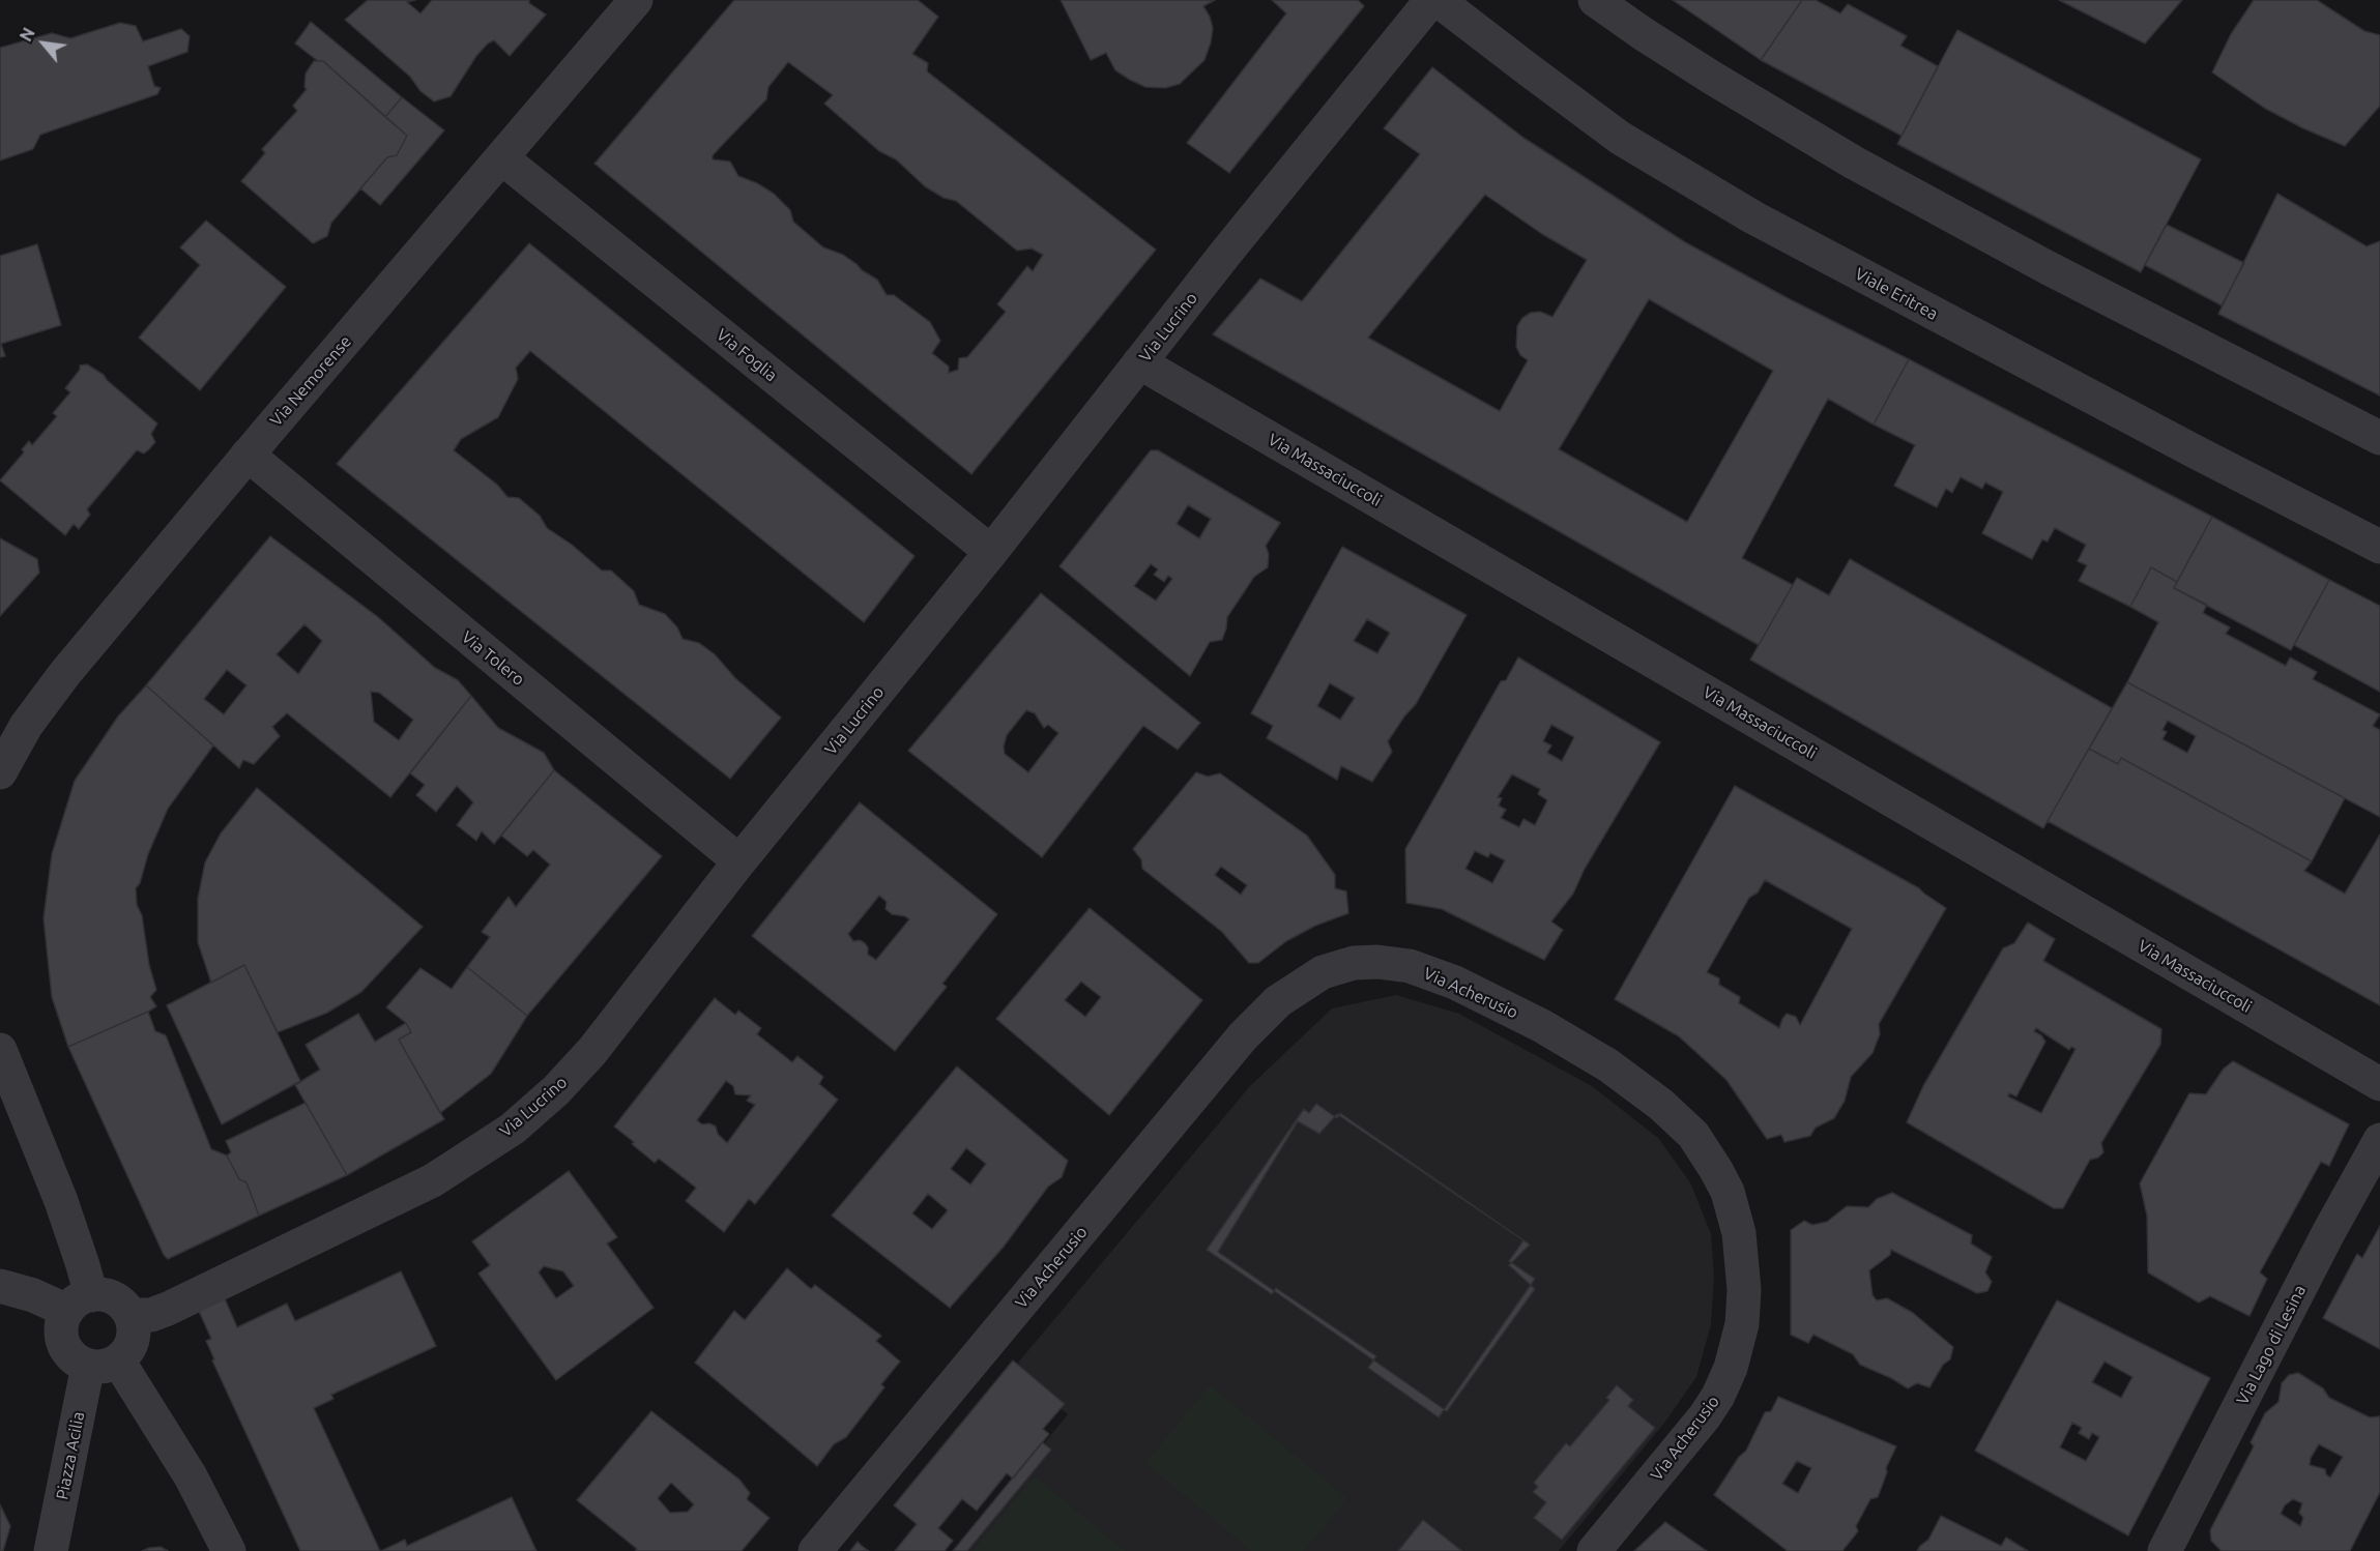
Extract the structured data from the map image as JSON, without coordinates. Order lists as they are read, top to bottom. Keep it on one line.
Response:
{"streets":{"street":["Viale Eritrea","Via Lucrino","Via Foglia","Via Nemorense","Via Massaciuccoli","Via Tolero","Via Acherusio","Via Lago di Lesina","Piazza Acilia"]},"crossings":[["Via Lucrino","Via Foglia"],["Via Lucrino","Via Massaciuccoli"],["Via Lucrino","Via Tolero"],["Via Lucrino","Piazza Acilia"],["Via Foglia","Via Nemorense"],["Via Nemorense","Via Tolero"]],"north":"top left"}
